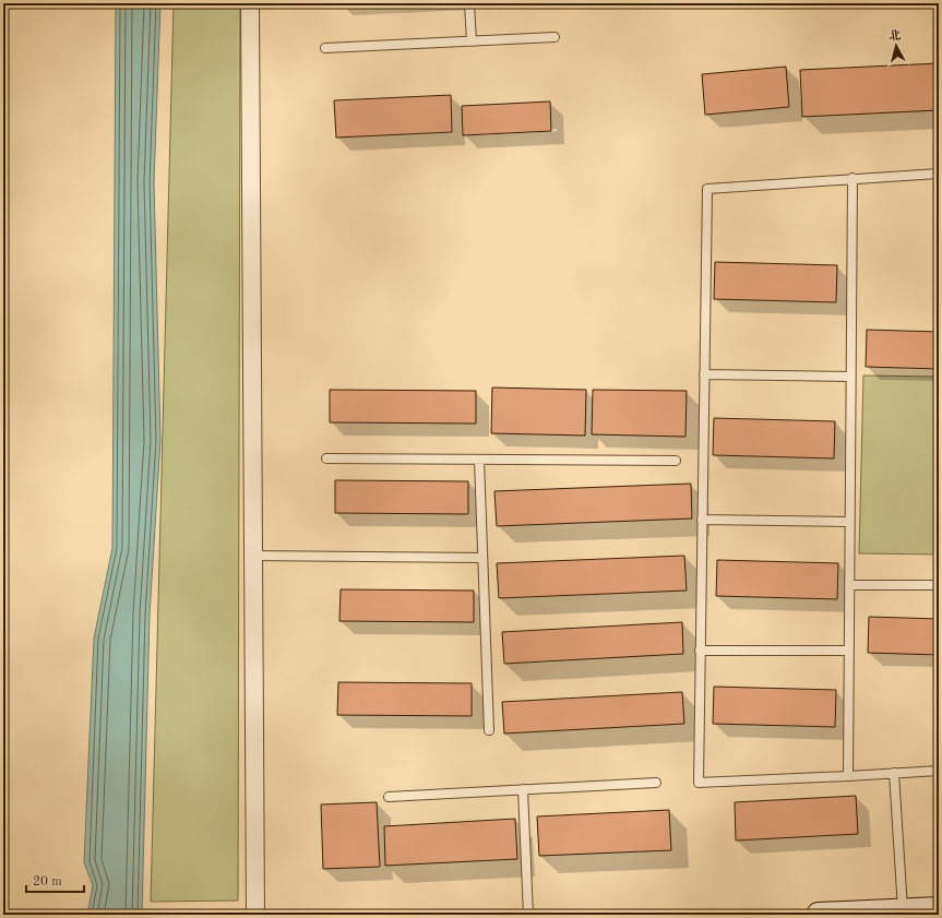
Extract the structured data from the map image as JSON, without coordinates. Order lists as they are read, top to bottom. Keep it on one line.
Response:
{"scale_bar":"20 m","north":"top"}
